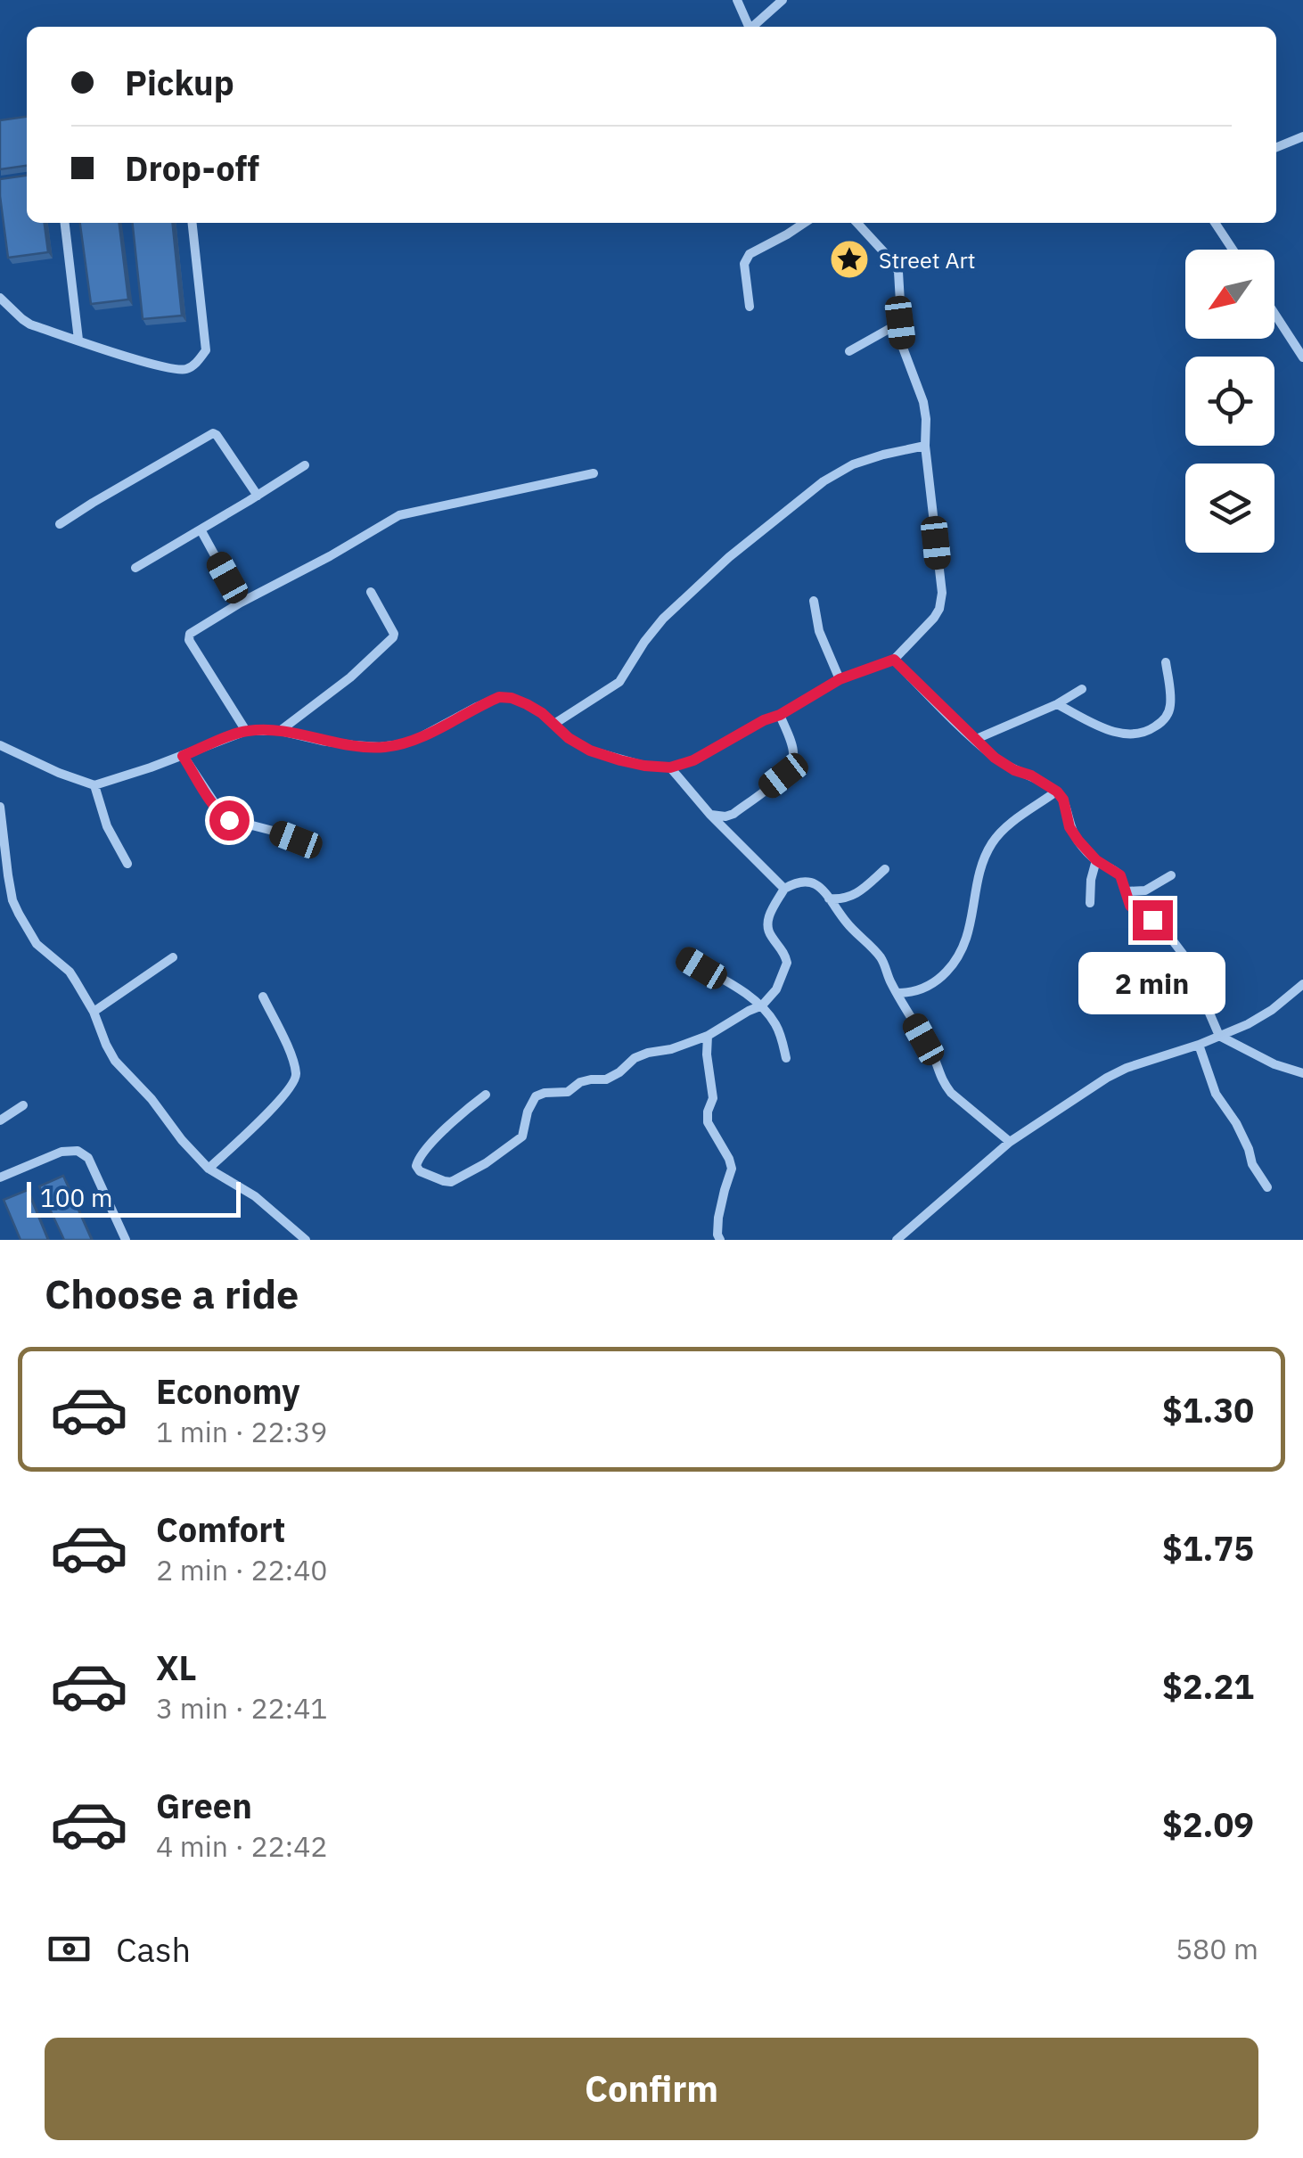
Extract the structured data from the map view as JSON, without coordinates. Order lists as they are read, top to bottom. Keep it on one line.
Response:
{"places":{"place":["Street Art"]},"scale_bar":"100 m","north":"bottom left","page":{"banner":["Pickup","Drop-off"],"bubble":"2 min","scale":"100 m","heading":"Choose a ride","list":[{"name":"Economy","note":"1 min · 22:39","value":"$1.30"},{"name":"Comfort","note":"2 min · 22:40","value":"$1.75"},{"name":"XL","note":"3 min · 22:41","value":"$2.21"},{"name":"Green","note":"4 min · 22:42","value":"$2.09"}],"pay":["Cash","580 m"],"buttons":"Confirm"}}
